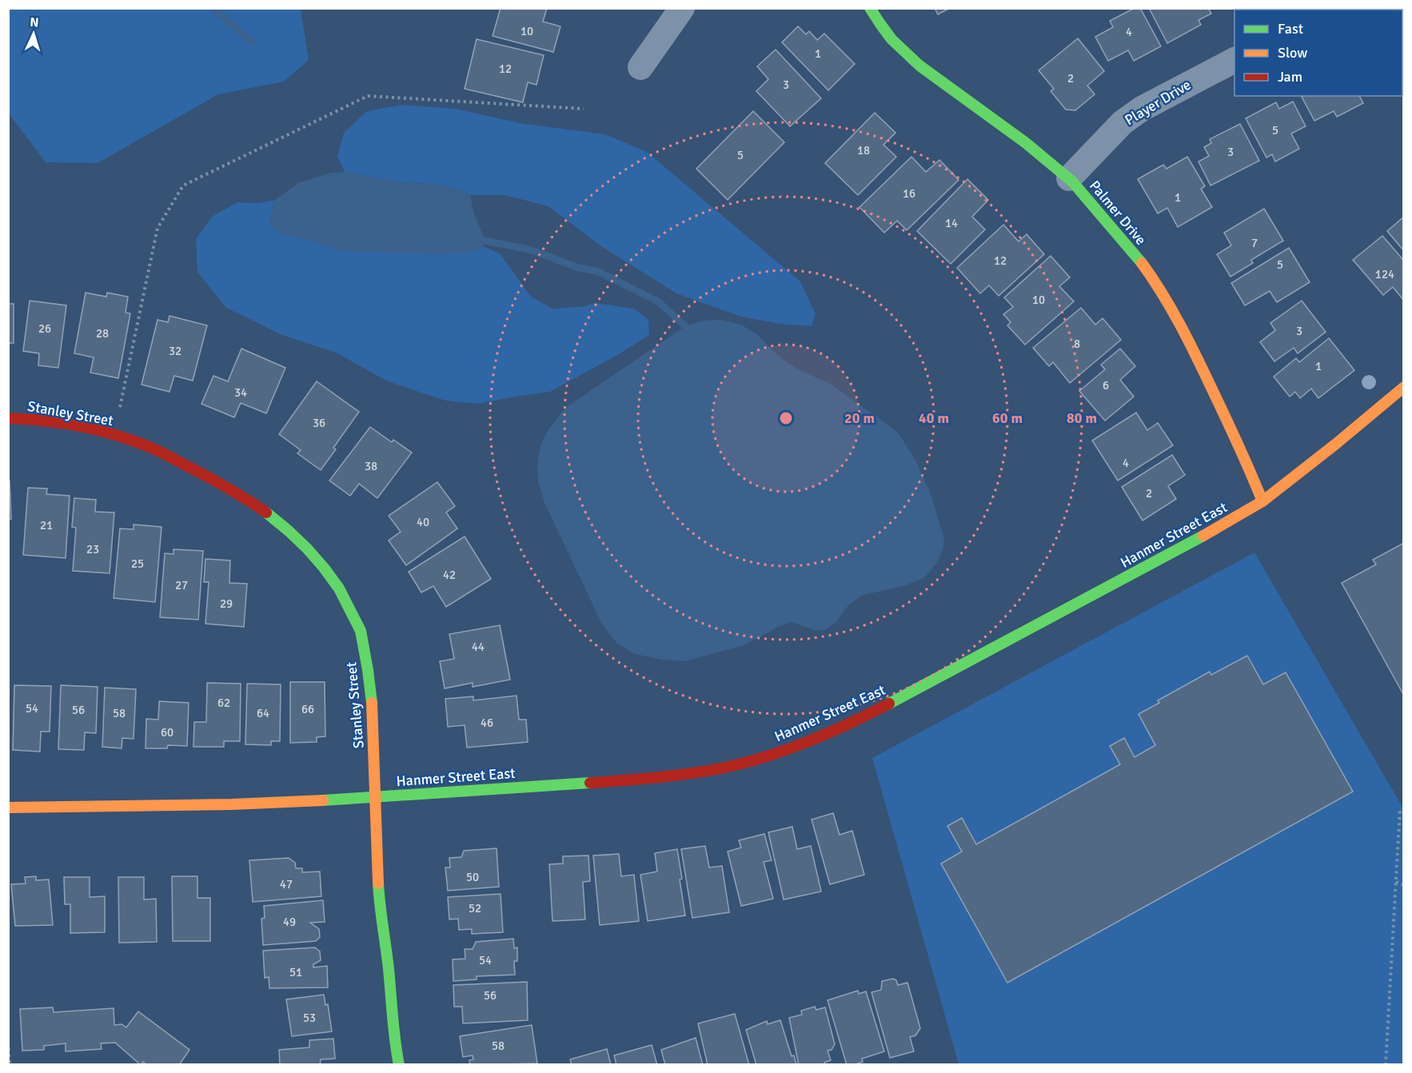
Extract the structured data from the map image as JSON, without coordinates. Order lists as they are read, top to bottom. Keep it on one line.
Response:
{"streets":{"street":["Player Drive","Palmer Drive","Stanley Street","Hanmer Street East"]},"crossings":[["Player Drive","Palmer Drive"],["Palmer Drive","Hanmer Street East"],["Stanley Street","Hanmer Street East"]],"house_numbers":["10","4","1","12","2","3","5","18","3","5","16","1","14","7","12","5","124","10","26","3","28","8","32","1","6","34","36","4","38","2","40","21","23","25","42","27","29","44","62","54","66","56","58","64","46","60","50","47","52","49","54","51","56","53","58"],"legend":["Fast","Slow","Jam"],"north":"top","rings":["20 m","40 m","60 m","80 m"]}
